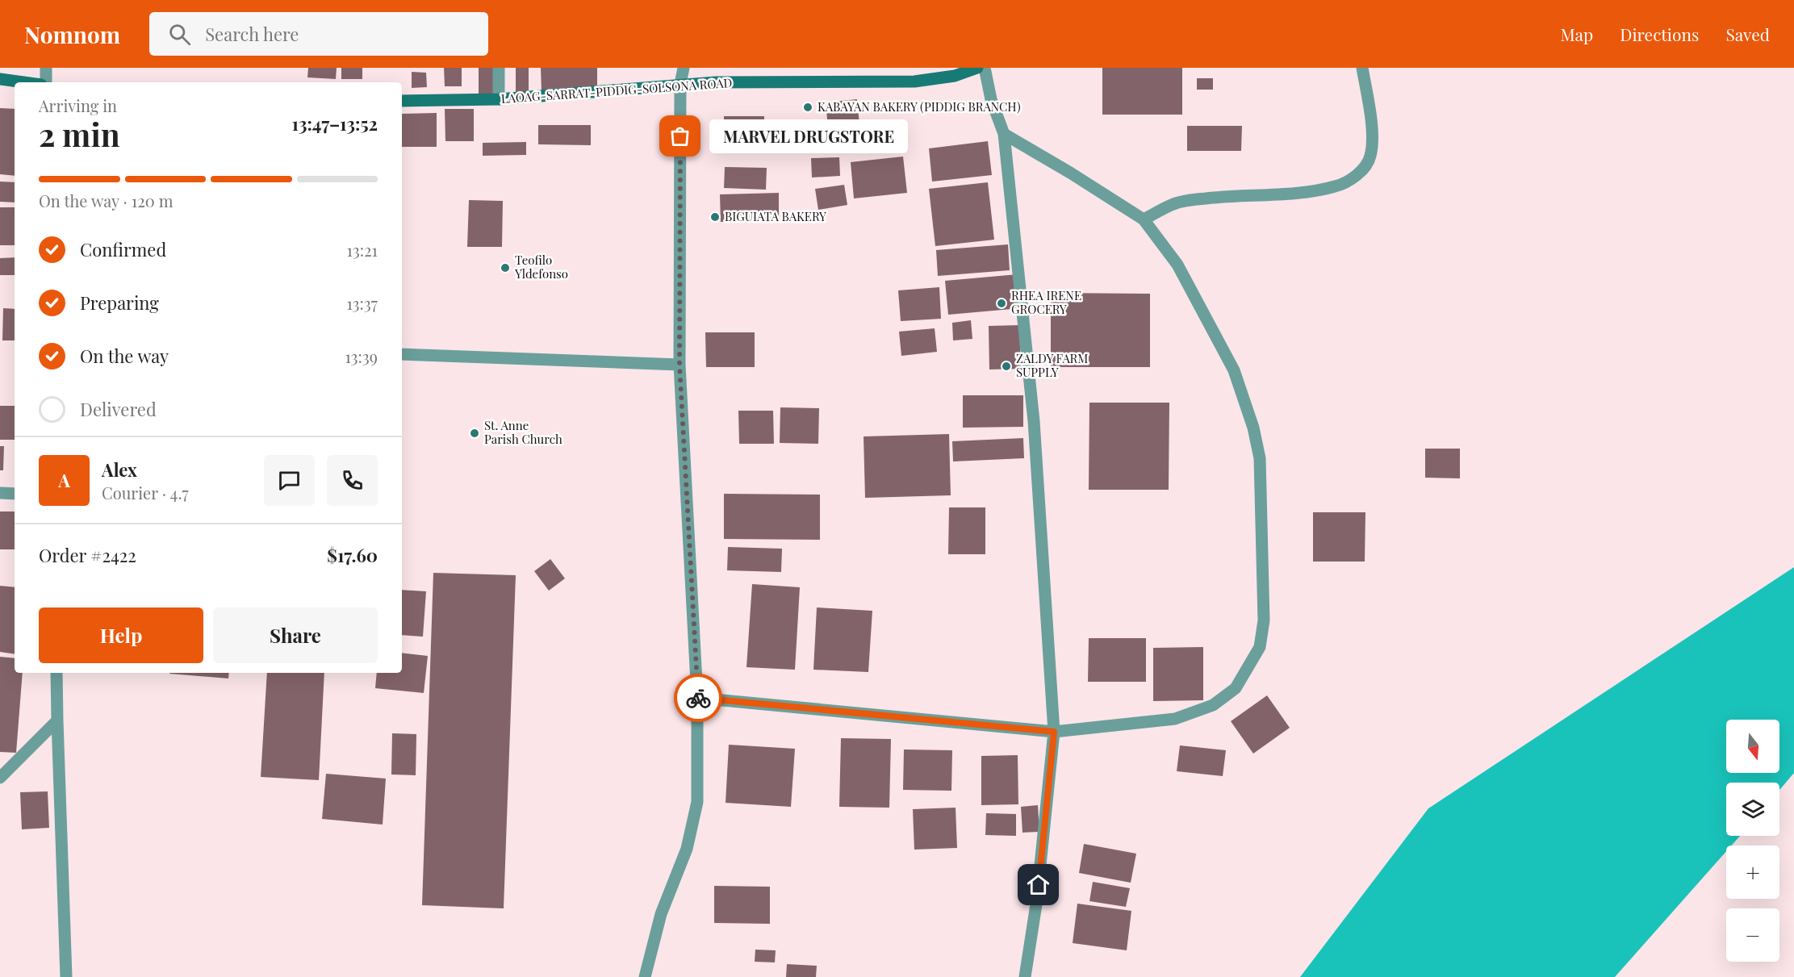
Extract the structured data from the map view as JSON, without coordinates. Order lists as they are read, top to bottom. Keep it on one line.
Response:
{"streets":{"main road":["LAOAG-SARRAT-PIDDIG-SOLSONA ROAD"]},"places":["KABAYAN BAKERY (PIDDIG BRANCH)","MARVEL DRUGSTORE","BIGUIATA BAKERY","Teofilo Yldefonso","RHEA IRENE GROCERY","ZALDY FARM SUPPLY","St. Anne Parish Church"],"north":"bottom","page":{"header":"Nomnom","search":"Search here","nav":["Map","Directions","Saved"],"heading":["2 min","Arriving in","13:47–13:52"],"panel":["Alex","Courier · 4.7","Order #2422","$17.60"],"bubble":"MARVEL DRUGSTORE","bar":"On the way · 120 m","list":[["Confirmed","13:21"],["Preparing","13:37"],["On the way","13:39"],"Delivered"],"round":"A","buttons":["Help","Share"],"map_buttons":["+","−"]}}
